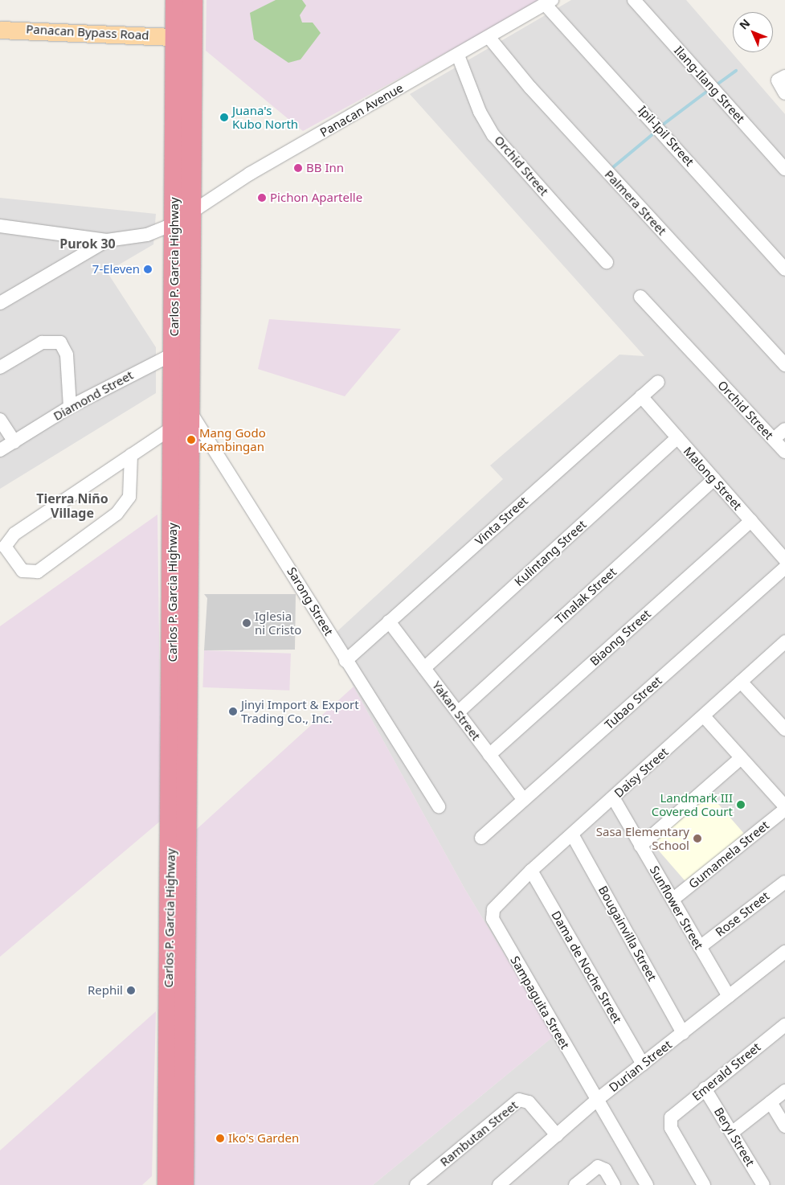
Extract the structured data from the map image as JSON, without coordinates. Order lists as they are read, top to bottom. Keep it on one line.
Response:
{"streets":{"highway":["Carlos P. Garcia Highway"],"main road":["Panacan Bypass Road"],"street":["Ilang-Ilang Street","Panacan Avenue","Ipil-Ipil Street","Orchid Street","Palmera Street","Diamond Street","Malong Street","Vinta Street","Kulintang Street","Tinalak Street","Sarong Street","Biaong Street","Tubao Street","Yakan Street","Daisy Street","Gumamela Street","Sunflower Street","Rose Street","Bougainvilla Street","Dama de Noche Street","Sampaguita Street","Durian Street","Emerald Street","Rambutan Street","Beryl Street"]},"crossings":[["Panacan Bypass Road","Carlos P. Garcia Highway"],["Panacan Avenue","Ipil-Ipil Street"],["Panacan Avenue","Orchid Street"],["Panacan Avenue","Palmera Street"],["Panacan Avenue","Carlos P. Garcia Highway"],["Carlos P. Garcia Highway","Diamond Street"],["Carlos P. Garcia Highway","Sarong Street"],["Malong Street","Vinta Street"],["Malong Street","Kulintang Street"],["Malong Street","Tinalak Street"],["Malong Street","Biaong Street"],["Vinta Street","Sarong Street"],["Vinta Street","Yakan Street"],["Kulintang Street","Yakan Street"],["Tinalak Street","Yakan Street"],["Biaong Street","Yakan Street"],["Tubao Street","Yakan Street"],["Daisy Street","Sunflower Street"],["Daisy Street","Bougainvilla Street"],["Daisy Street","Dama de Noche Street"],["Daisy Street","Sampaguita Street"],["Gumamela Street","Sunflower Street"],["Sunflower Street","Rose Street"],["Sunflower Street","Durian Street"],["Bougainvilla Street","Durian Street"],["Dama de Noche Street","Durian Street"],["Sampaguita Street","Durian Street"],["Durian Street","Rambutan Street"],["Emerald Street","Beryl Street"]],"districts":["Purok 30","Tierra Niño Village"],"places":["Juana's Kubo North","BB Inn","Pichon Apartelle","7-Eleven","Mang Godo Kambingan","Iglesia ni Cristo","Jinyi Import & Export Trading Co., Inc.","Landmark III Covered Court","Sasa Elementary School","Rephil","Iko's Garden"],"north":"top left"}
